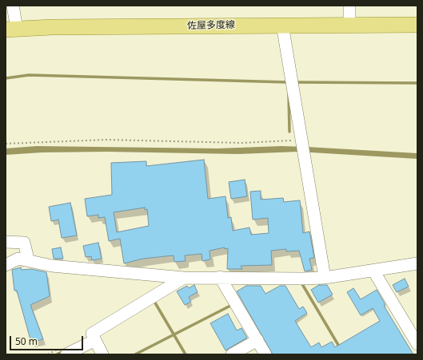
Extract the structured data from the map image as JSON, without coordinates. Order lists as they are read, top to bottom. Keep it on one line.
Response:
{"streets":{"main road":["佐屋多度線"]},"scale_bar":"50 m"}
